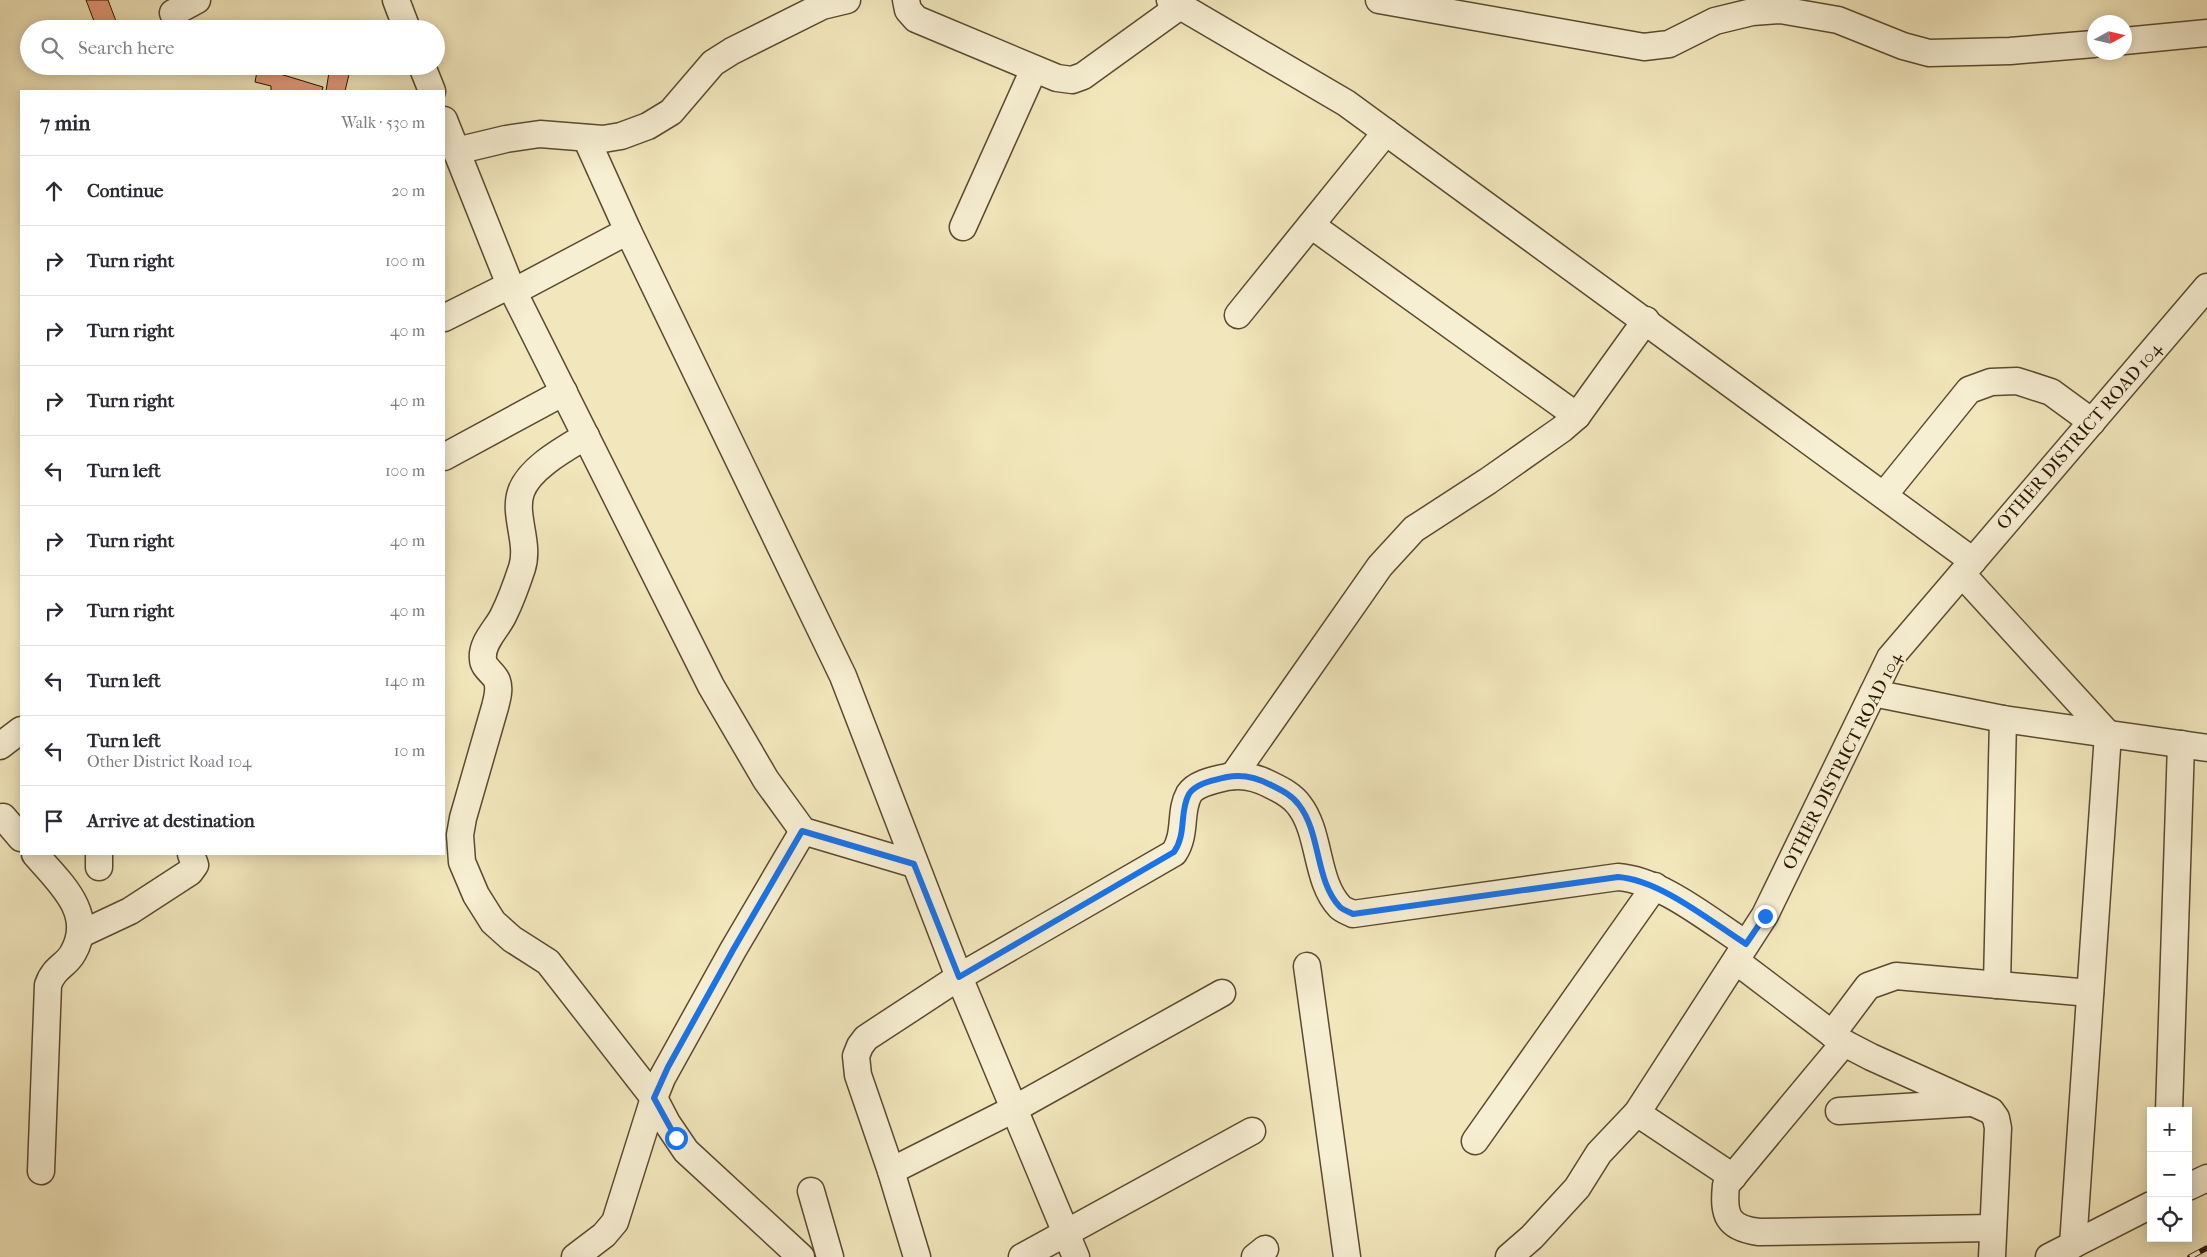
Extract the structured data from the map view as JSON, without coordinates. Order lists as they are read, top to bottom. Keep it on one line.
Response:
{"streets":{"street":["OTHER DISTRICT ROAD 104"]},"north":"right","page":{"search":"Search here","heading":["7 min","Walk · 530 m"],"list":[["Continue","20 m"],["Turn right","100 m"],["Turn right","40 m"],["Turn right","40 m"],["Turn left","100 m"],["Turn right","40 m"],["Turn right","40 m"],["Turn left","140 m"],["Turn left","Other District Road 104","10 m"],"Arrive at destination"],"map_buttons":["+","−"]}}
